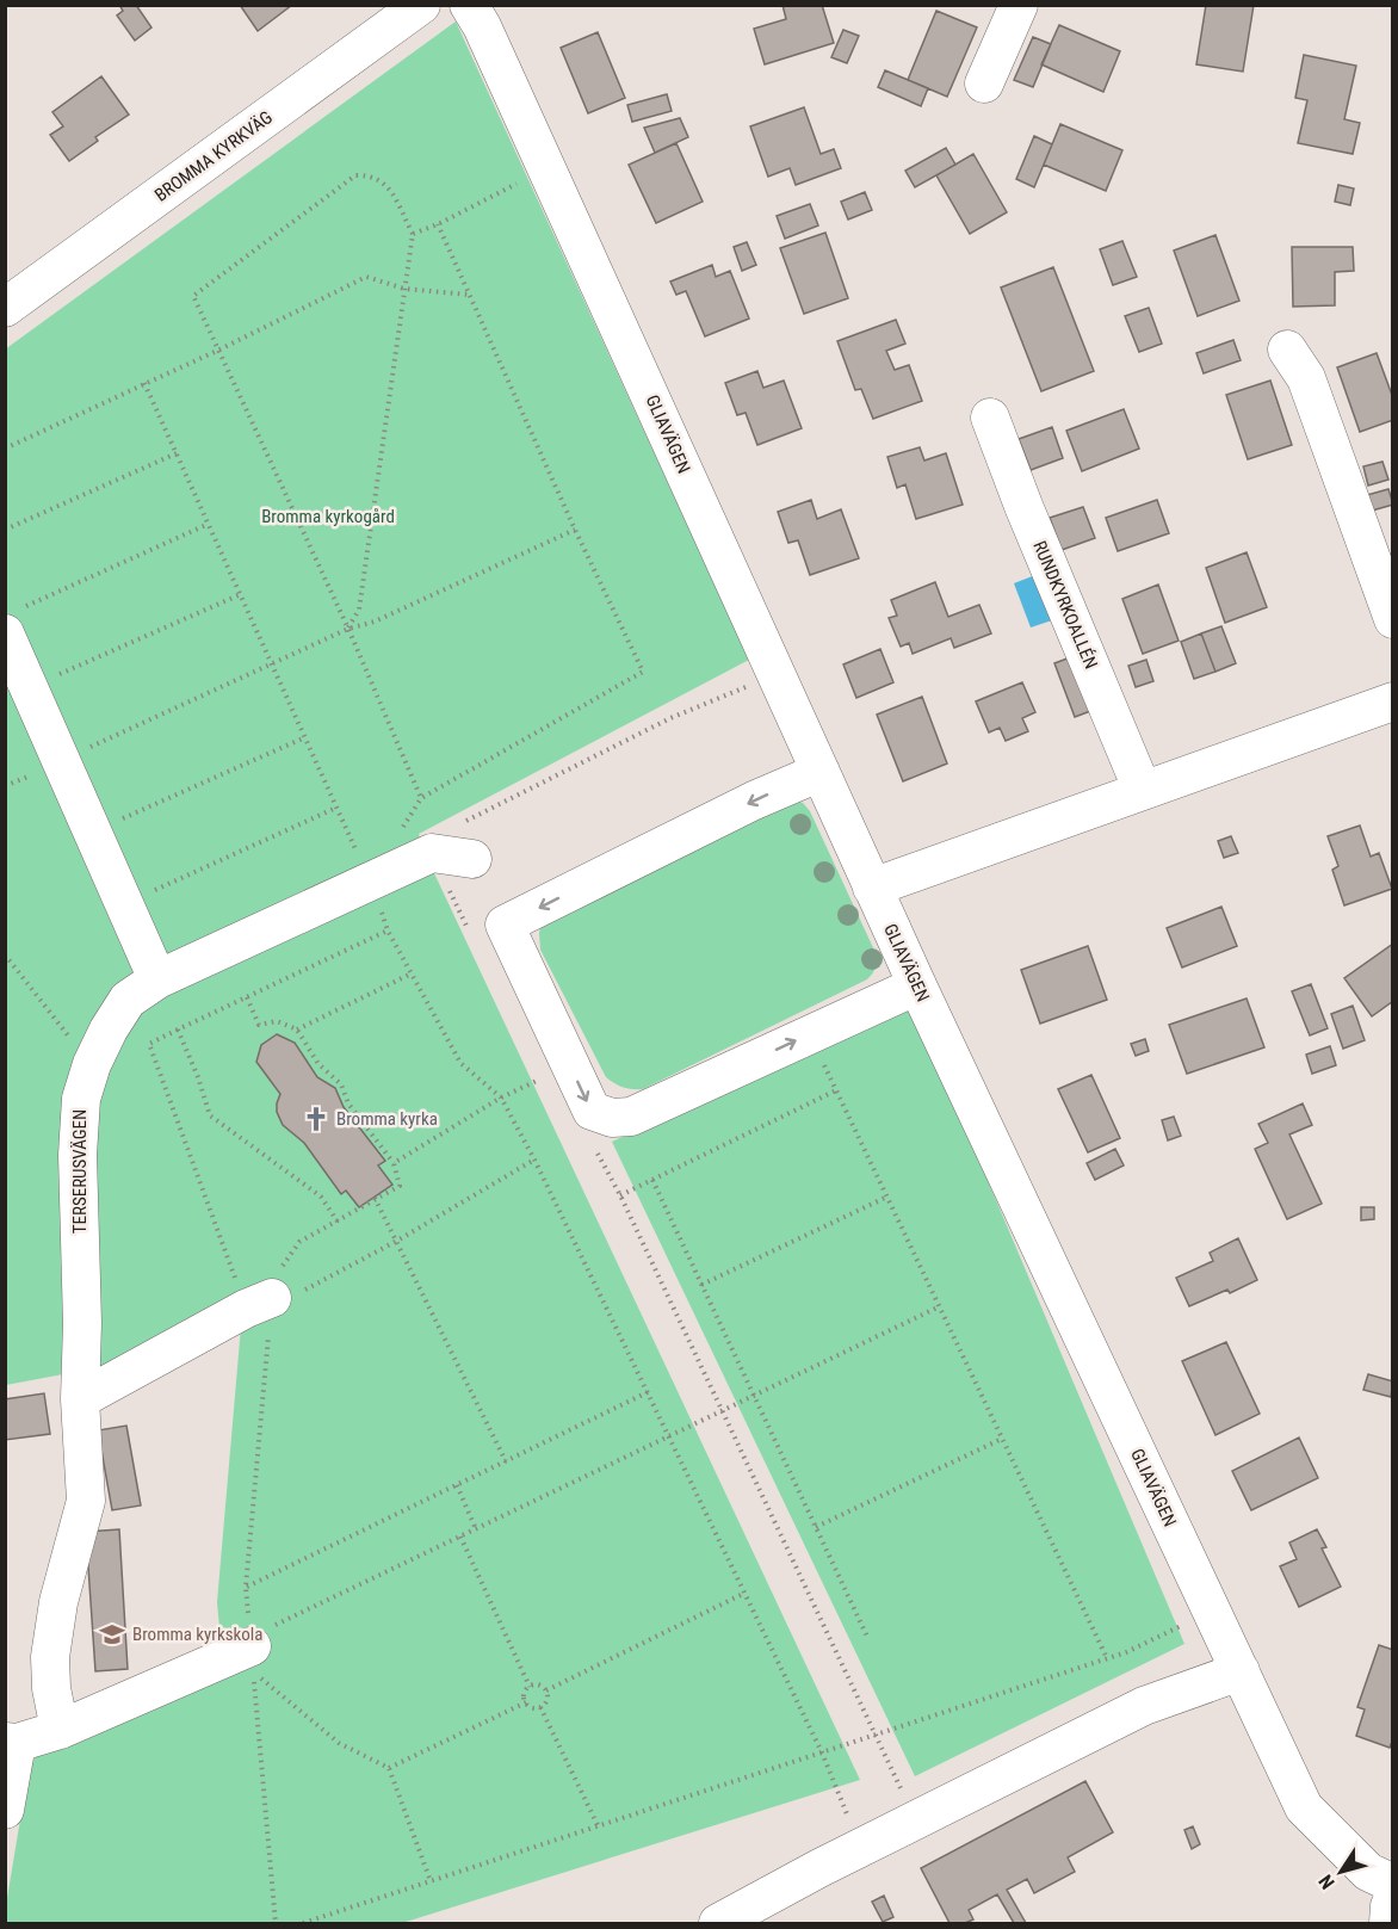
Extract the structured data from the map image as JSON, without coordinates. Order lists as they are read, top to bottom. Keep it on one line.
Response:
{"streets":{"street":["BROMMA KYRKVÄG","GLIAVÄGEN","RUNDKYRKOALLÉN","TERSERUSVÄGEN"]},"parks":["Bromma kyrkogård"],"places":{"church":["Bromma kyrka"],"school or university":["Bromma kyrkskola"]},"north":"bottom left"}
